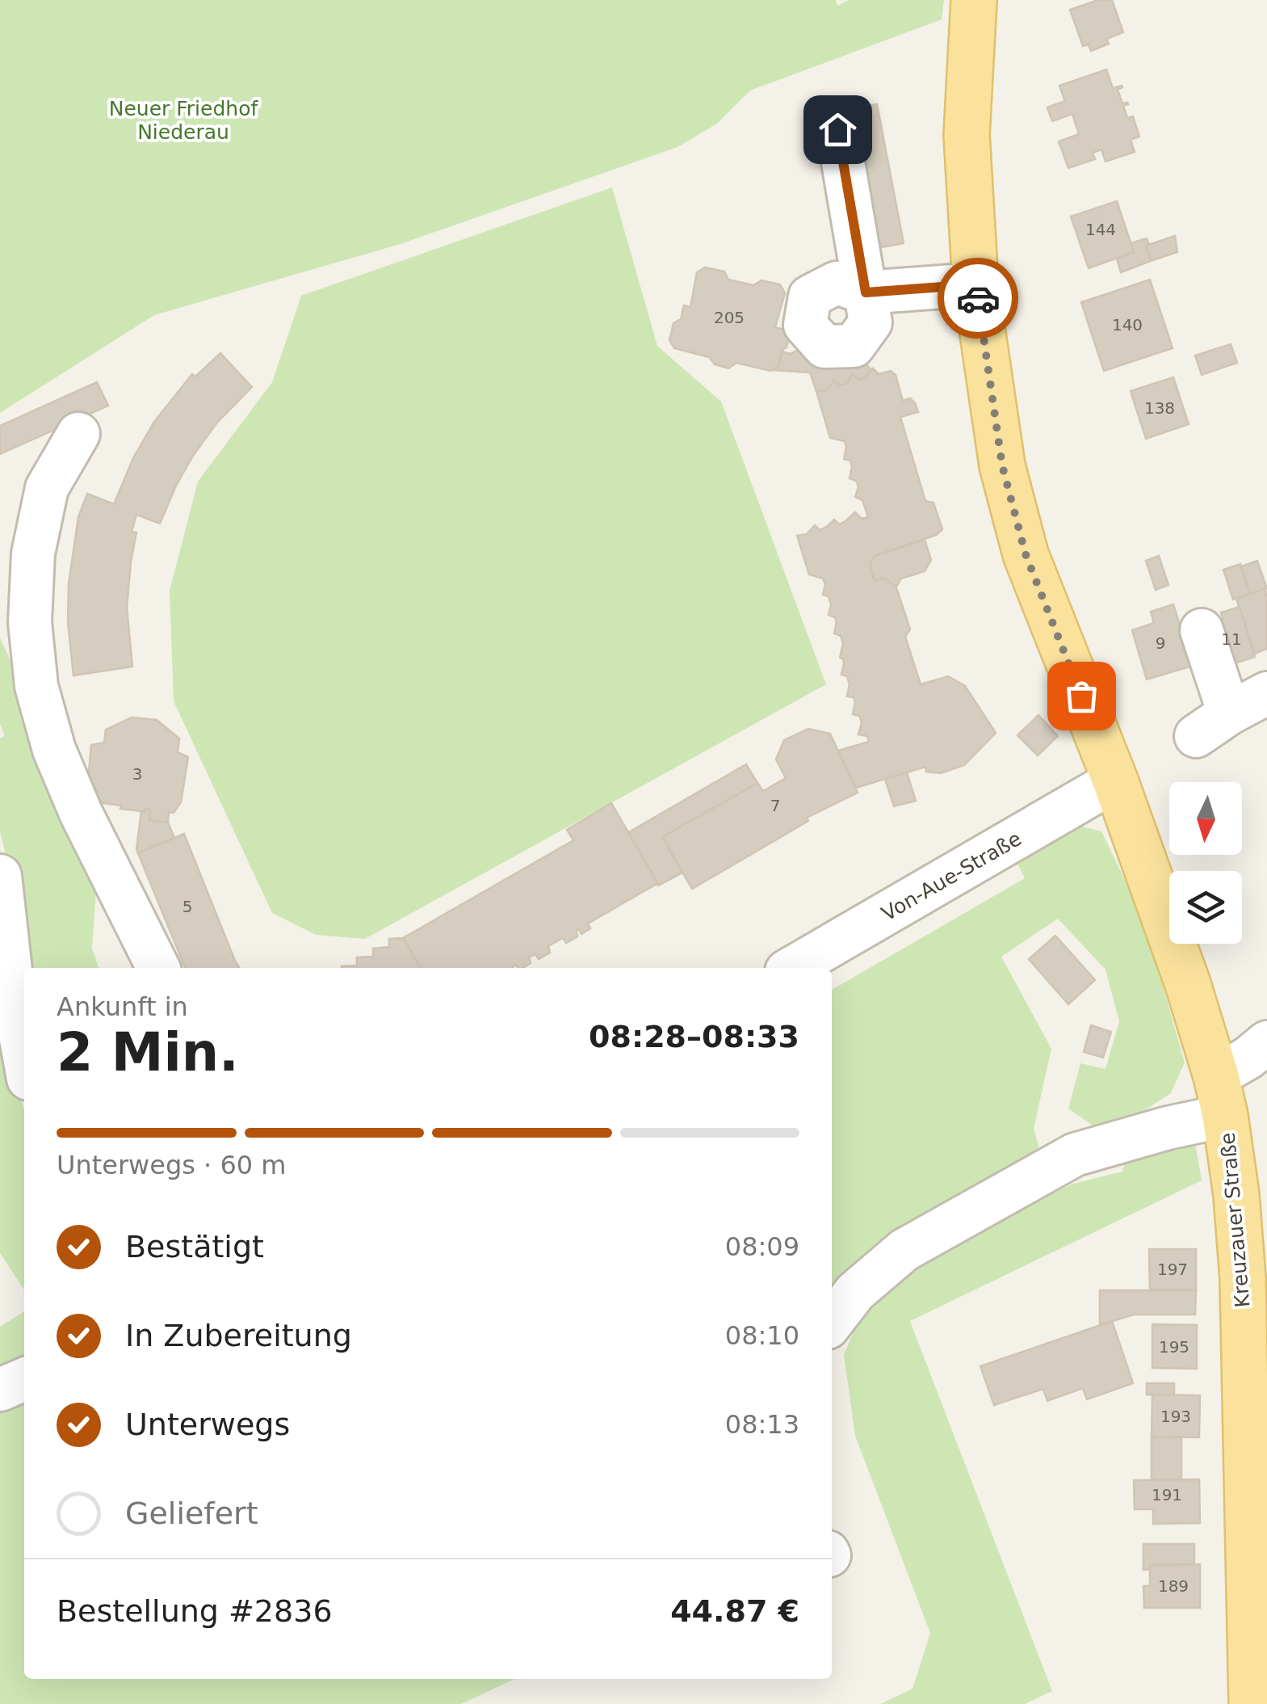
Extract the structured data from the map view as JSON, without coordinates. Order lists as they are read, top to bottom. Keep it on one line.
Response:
{"streets":{"main road":["Kreuzauer Straße"],"street":["Von-Aue-Straße"]},"crossings":[["Von-Aue-Straße","Kreuzauer Straße"]],"parks":["Neuer Friedhof Niederau"],"house_numbers":["144","205","140","138","11","9","3","7","5","197","195","193","191","189"],"north":"bottom","page":{"heading":["2 Min.","Ankunft in","08:28–08:33"],"panel":["Bestellung #2836","44.87 €"],"bar":"Unterwegs · 60 m","list":[["Bestätigt","08:09"],["In Zubereitung","08:10"],["Unterwegs","08:13"],"Geliefert"]}}
